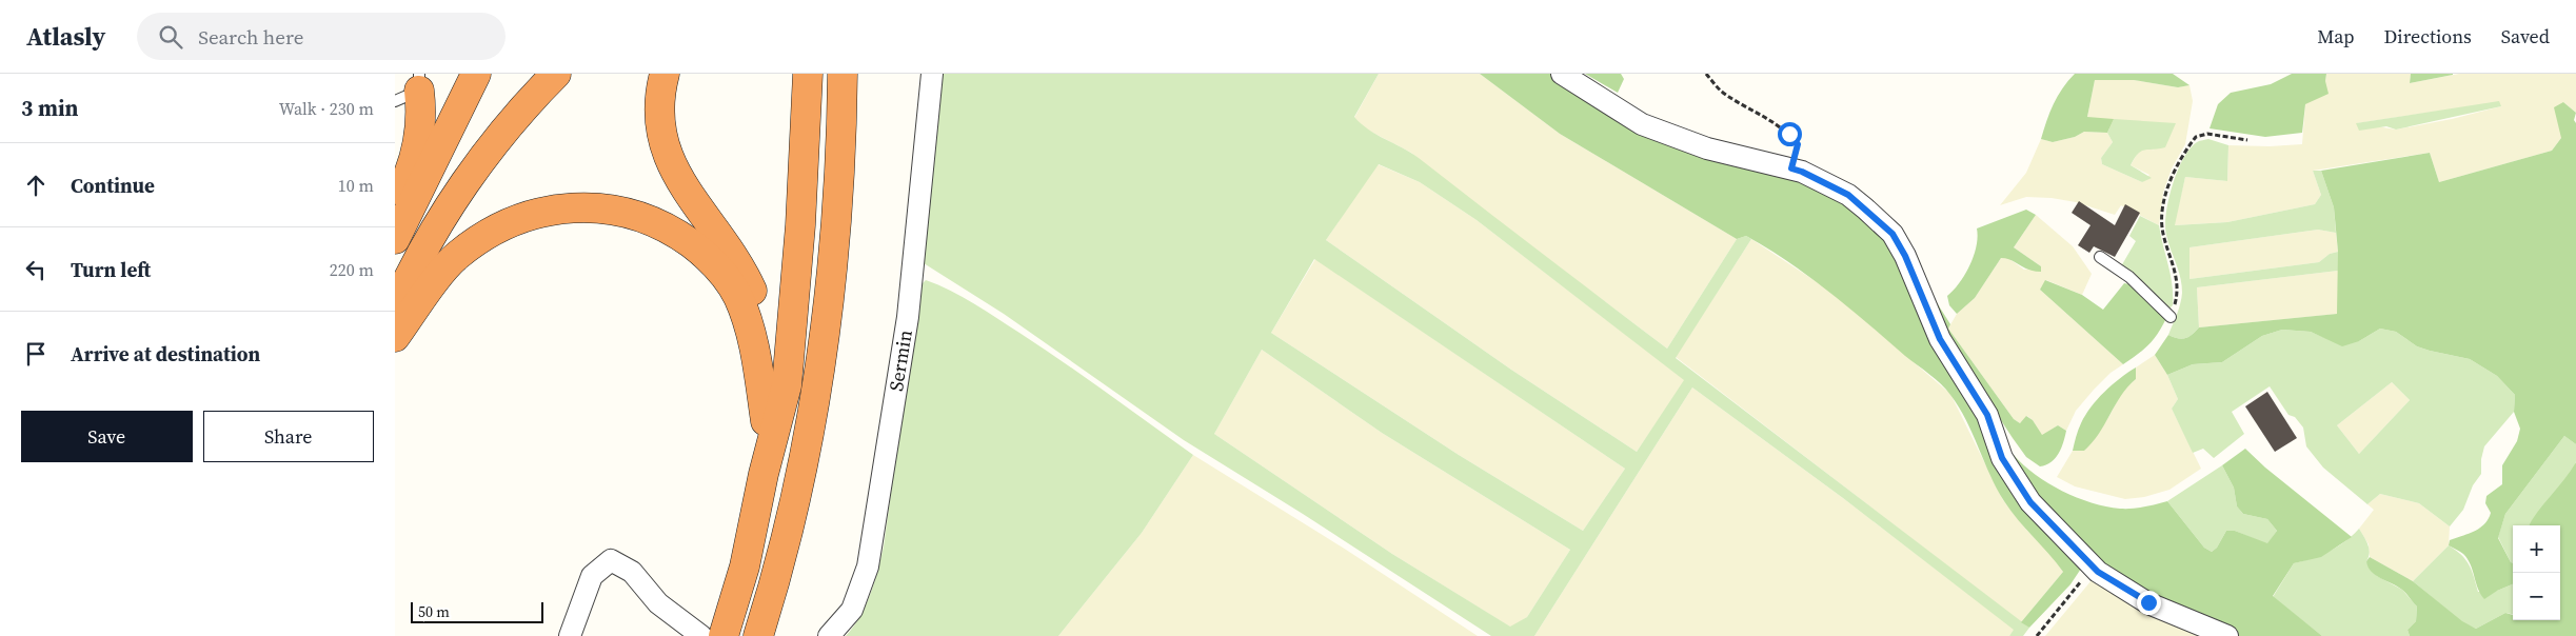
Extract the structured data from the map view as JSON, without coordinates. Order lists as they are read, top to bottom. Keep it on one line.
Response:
{"streets":{"street":["Sermin"]},"scale_bar":"50 m","page":{"header":"Atlasly","search":"Search here","nav":["Map","Directions","Saved"],"heading":["3 min","Walk · 230 m"],"list":[["Continue","10 m"],["Turn left","220 m"],"Arrive at destination"],"buttons":["Save","Share"],"map_buttons":["+","−"],"scale":"50 m"}}
